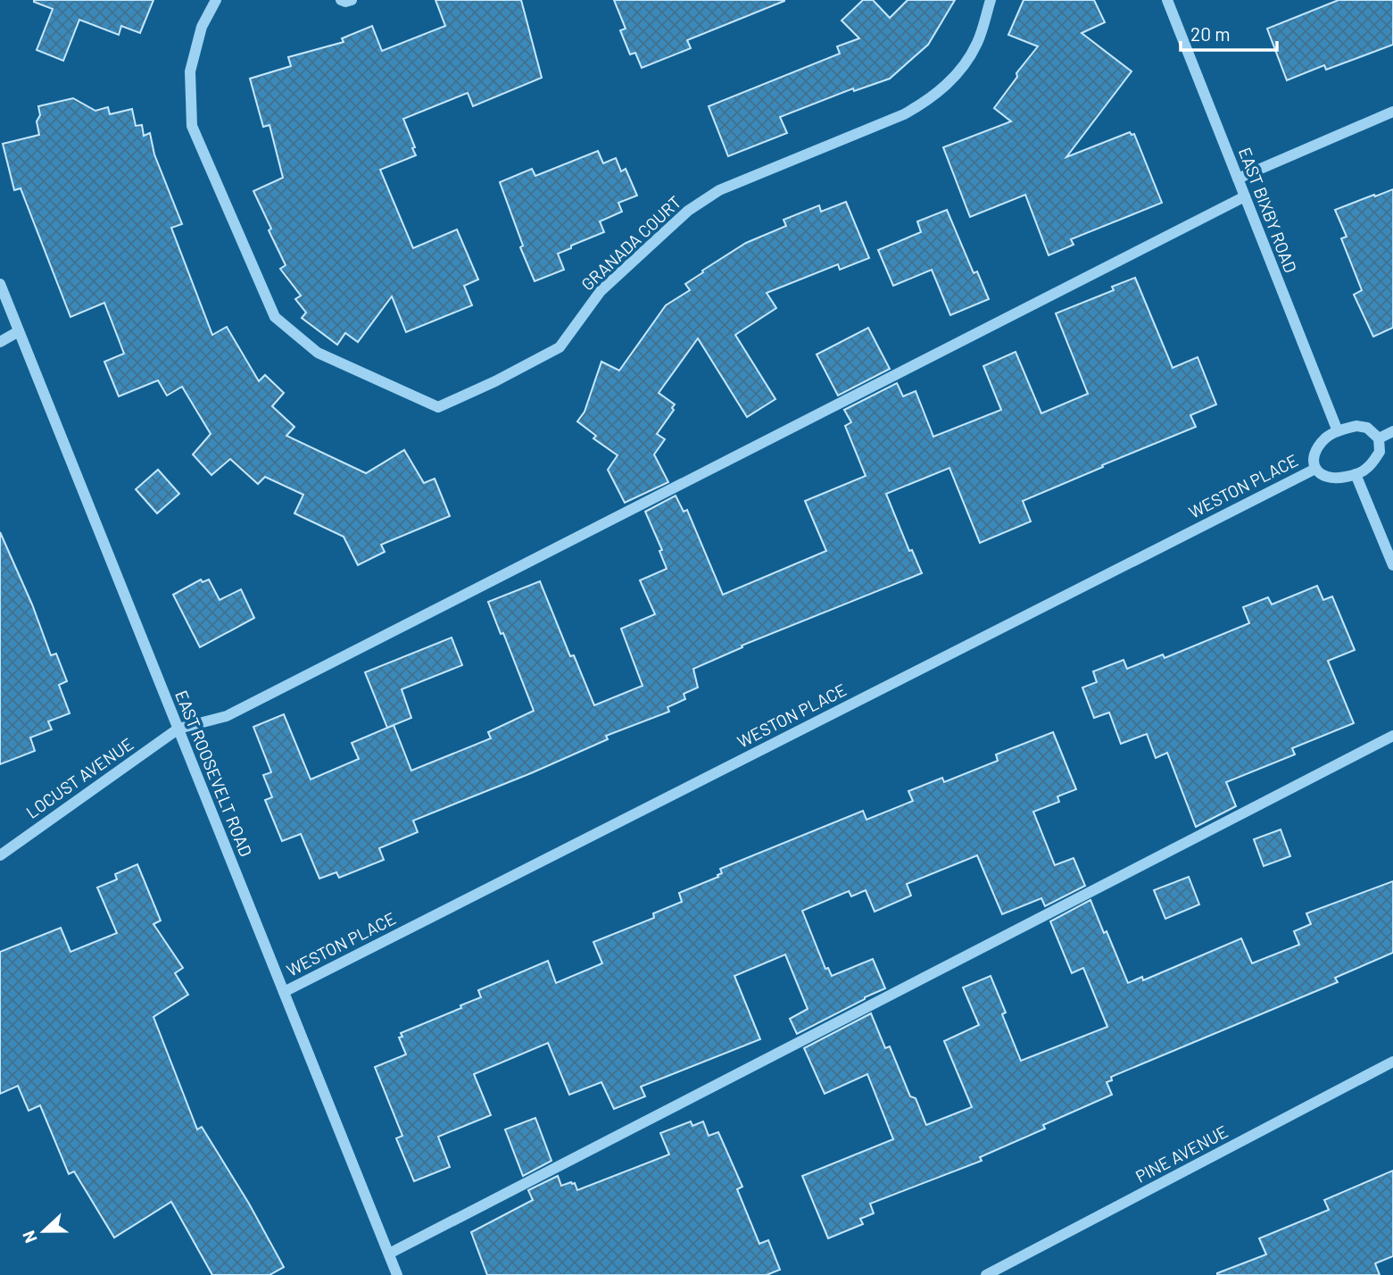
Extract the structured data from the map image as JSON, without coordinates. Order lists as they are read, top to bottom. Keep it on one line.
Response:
{"streets":{"street":["EAST BIXBY ROAD","GRANADA COURT","WESTON PLACE","EAST ROOSEVELT ROAD","LOCUST AVENUE","PINE AVENUE"]},"crossings":[["EAST BIXBY ROAD","WESTON PLACE"],["WESTON PLACE","EAST ROOSEVELT ROAD"],["EAST ROOSEVELT ROAD","LOCUST AVENUE"]],"scale_bar":"20 m","north":"left"}
